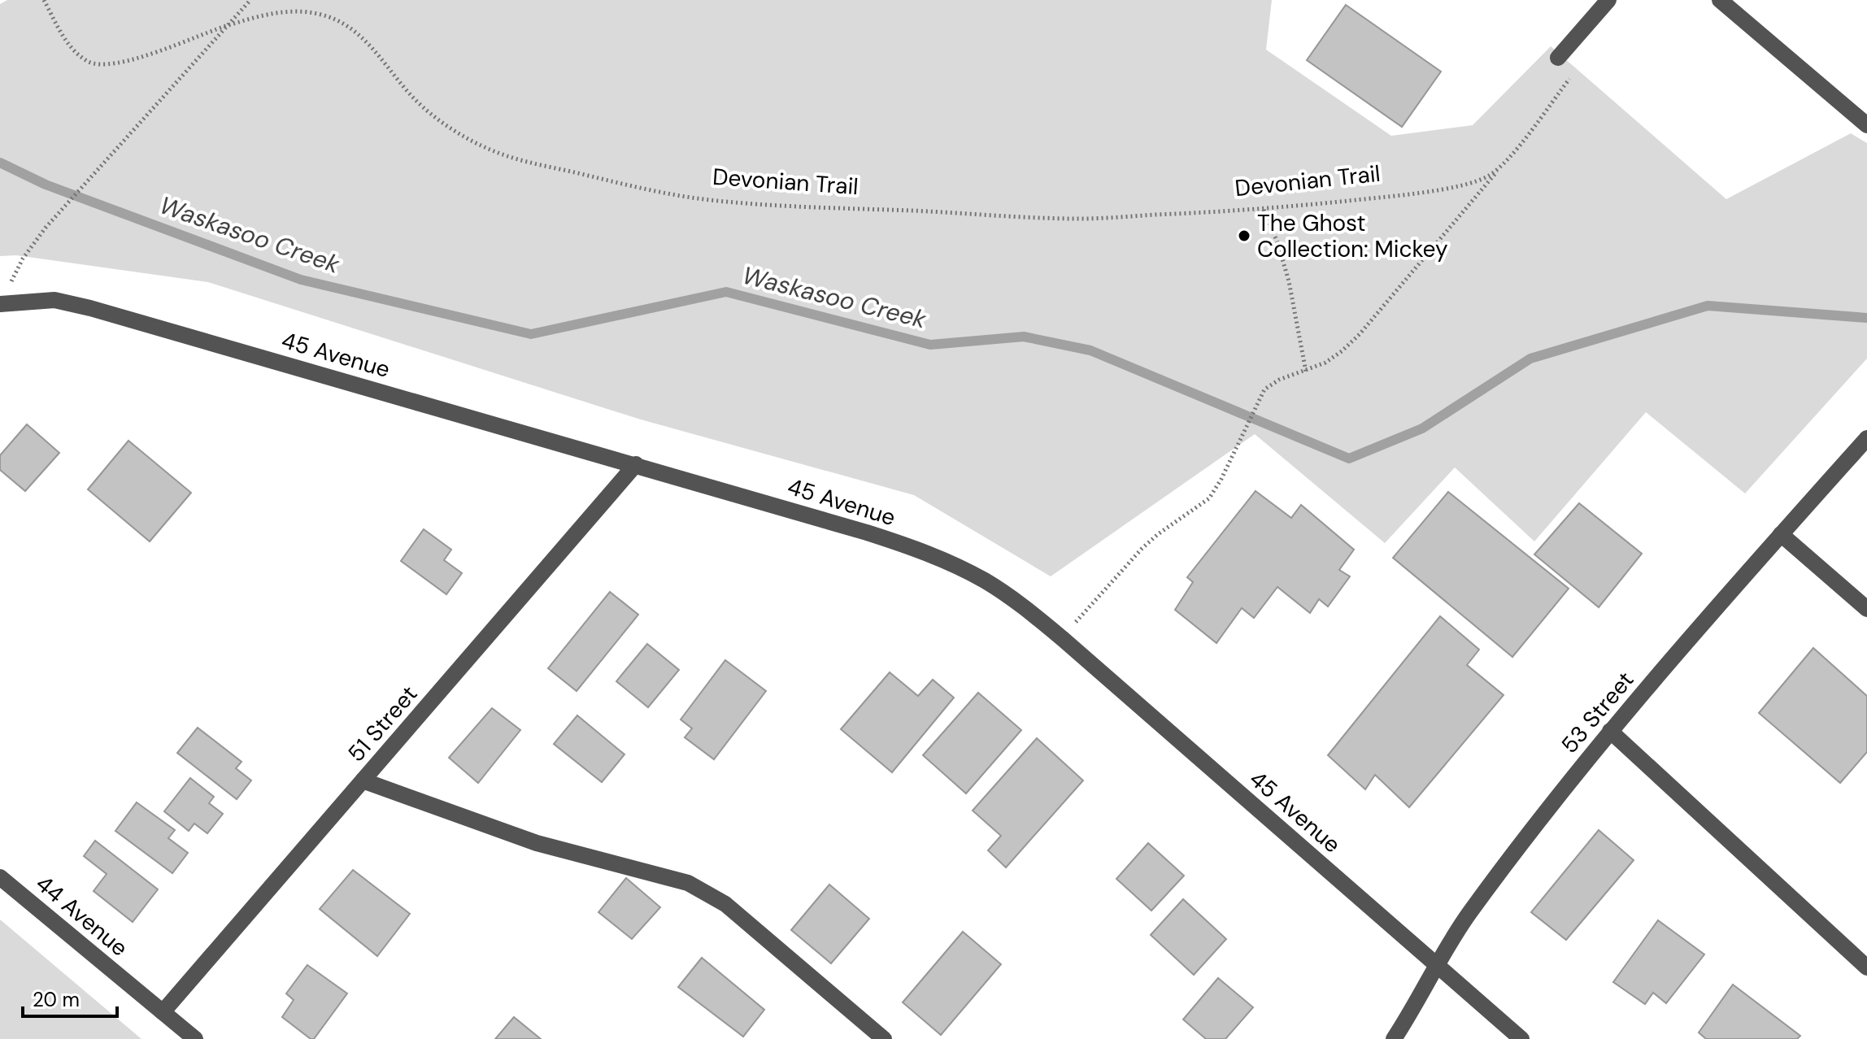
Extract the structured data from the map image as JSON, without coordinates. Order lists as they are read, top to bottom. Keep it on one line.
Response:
{"streets":{"street":["45 Avenue","53 Street","51 Street","44 Avenue"],"path":["Devonian Trail"]},"crossings":[["45 Avenue","53 Street"],["45 Avenue","51 Street"],["51 Street","44 Avenue"]],"water":["Waskasoo Creek"],"places":["The Ghost Collection: Mickey"],"scale_bar":"20 m"}
